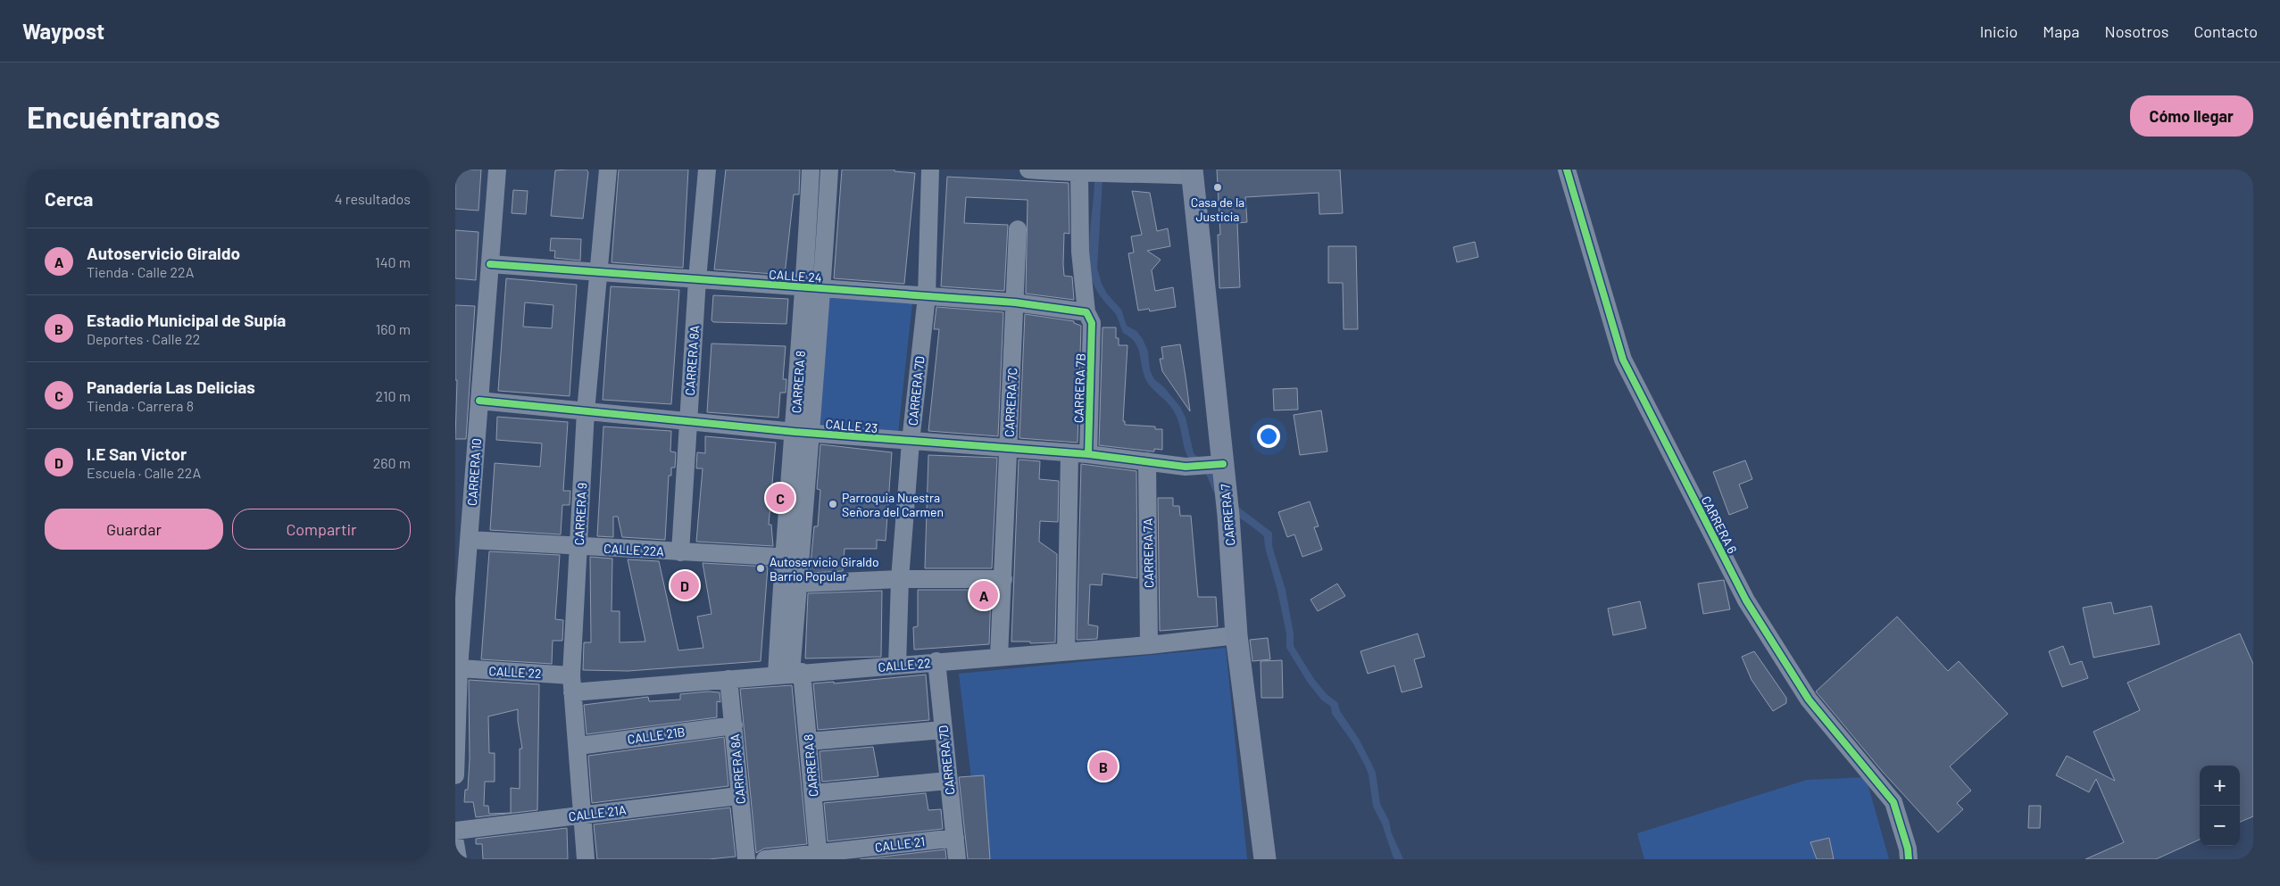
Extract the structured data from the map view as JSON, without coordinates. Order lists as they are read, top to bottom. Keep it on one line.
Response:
{"streets":{"main road":["CARRERA 7"],"street":["CALLE 24","CARRERA 8A","CARRERA 8","CARRERA 7B","CARRERA 7D","CARRERA 7C","CALLE 23","CARRERA 10","CARRERA 9","CARRERA 6","CALLE 22A","CARRERA 7A","CALLE 22","CALLE 21B","CALLE 21A","CALLE 21"]},"crossings":[["CALLE 24","CARRERA 8A"],["CALLE 24","CARRERA 8"],["CALLE 24","CARRERA 7B"],["CALLE 24","CARRERA 7D"],["CALLE 24","CARRERA 7C"],["CALLE 24","CARRERA 10"],["CALLE 24","CARRERA 9"],["CARRERA 8A","CALLE 23"],["CARRERA 8A","CALLE 22A"],["CARRERA 8A","CALLE 22"],["CARRERA 8A","CALLE 21B"],["CARRERA 8A","CALLE 21A"],["CARRERA 8","CALLE 23"],["CARRERA 8","CALLE 22A"],["CARRERA 8","CALLE 22"],["CARRERA 8","CALLE 21"],["CARRERA 7B","CALLE 23"],["CARRERA 7D","CALLE 23"],["CARRERA 7D","CALLE 22"],["CARRERA 7D","CALLE 21"],["CARRERA 7C","CALLE 23"],["CARRERA 7C","CALLE 22"],["CALLE 23","CARRERA 10"],["CALLE 23","CARRERA 9"],["CALLE 23","CARRERA 7"],["CALLE 23","CARRERA 7A"],["CARRERA 10","CALLE 22A"],["CARRERA 10","CALLE 22"],["CARRERA 9","CALLE 22A"],["CARRERA 9","CALLE 22"],["CARRERA 9","CALLE 21B"],["CARRERA 9","CALLE 21A"],["CARRERA 7","CALLE 22"],["CARRERA 7A","CALLE 22"]],"places":["Casa de la Justicia","Parroquia Nuestra Señora del Carmen","Autoservicio Giraldo Barrio Popular"],"page":{"header":"Waypost","nav":["Inicio","Mapa","Nosotros","Contacto"],"buttons":["Cómo llegar",["Guardar","Compartir"]],"title":"Encuéntranos","heading":["Cerca","4 resultados"],"list":[{"mark":"A","name":"Autoservicio Giraldo","note":"Tienda · Calle 22A","value":"140 m"},{"mark":"B","name":"Estadio Municipal de Supía","note":"Deportes · Calle 22","value":"160 m"},{"mark":"C","name":"Panadería Las Delicias","note":"Tienda · Carrera 8","value":"210 m"},{"mark":"D","name":"I.E San Victor","note":"Escuela · Calle 22A","value":"260 m"}],"pins":["C","D","A","B"],"map_buttons":["+","−"]}}
